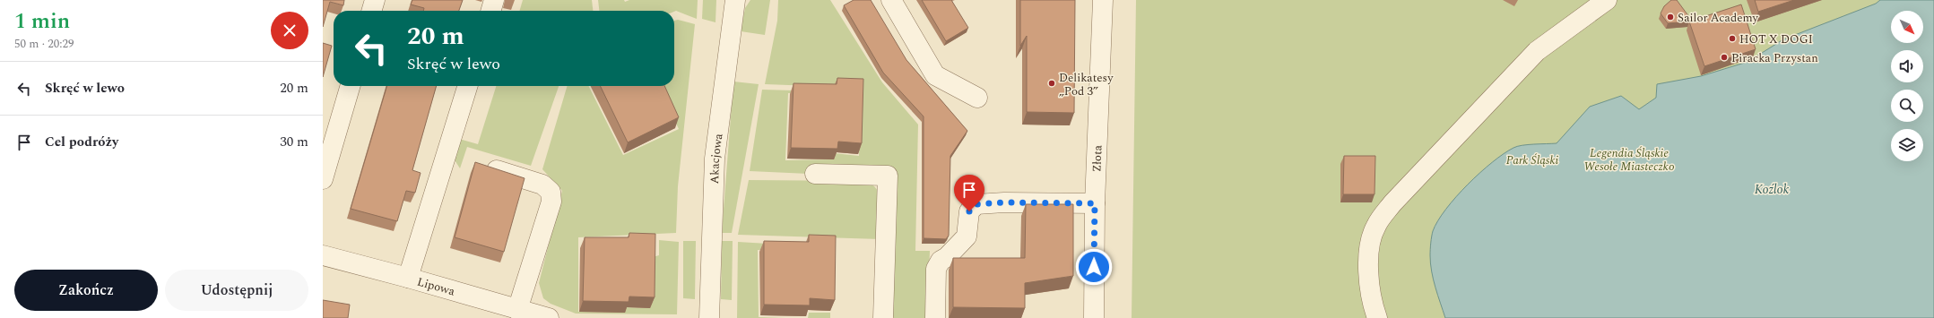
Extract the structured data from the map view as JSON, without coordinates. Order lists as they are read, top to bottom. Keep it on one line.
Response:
{"streets":{"street":["Akacjowa","Złota","Lipowa"]},"water":["Koźlok"],"parks":["Legendia Śląskie Wesołe Miasteczko","Park Śląski"],"places":["Sailor Academy","HOT X DOGI","Piracka Przystan","Delikatesy „Pod 3”"],"north":"bottom right","page":{"heading":["1 min","50 m · 20:29"],"turn":["20 m","Skręć w lewo"],"list":[{"name":"Skręć w lewo","value":"20 m"},{"name":"Cel podróży","value":"30 m"}],"buttons":["Zakończ","Udostępnij"]}}
